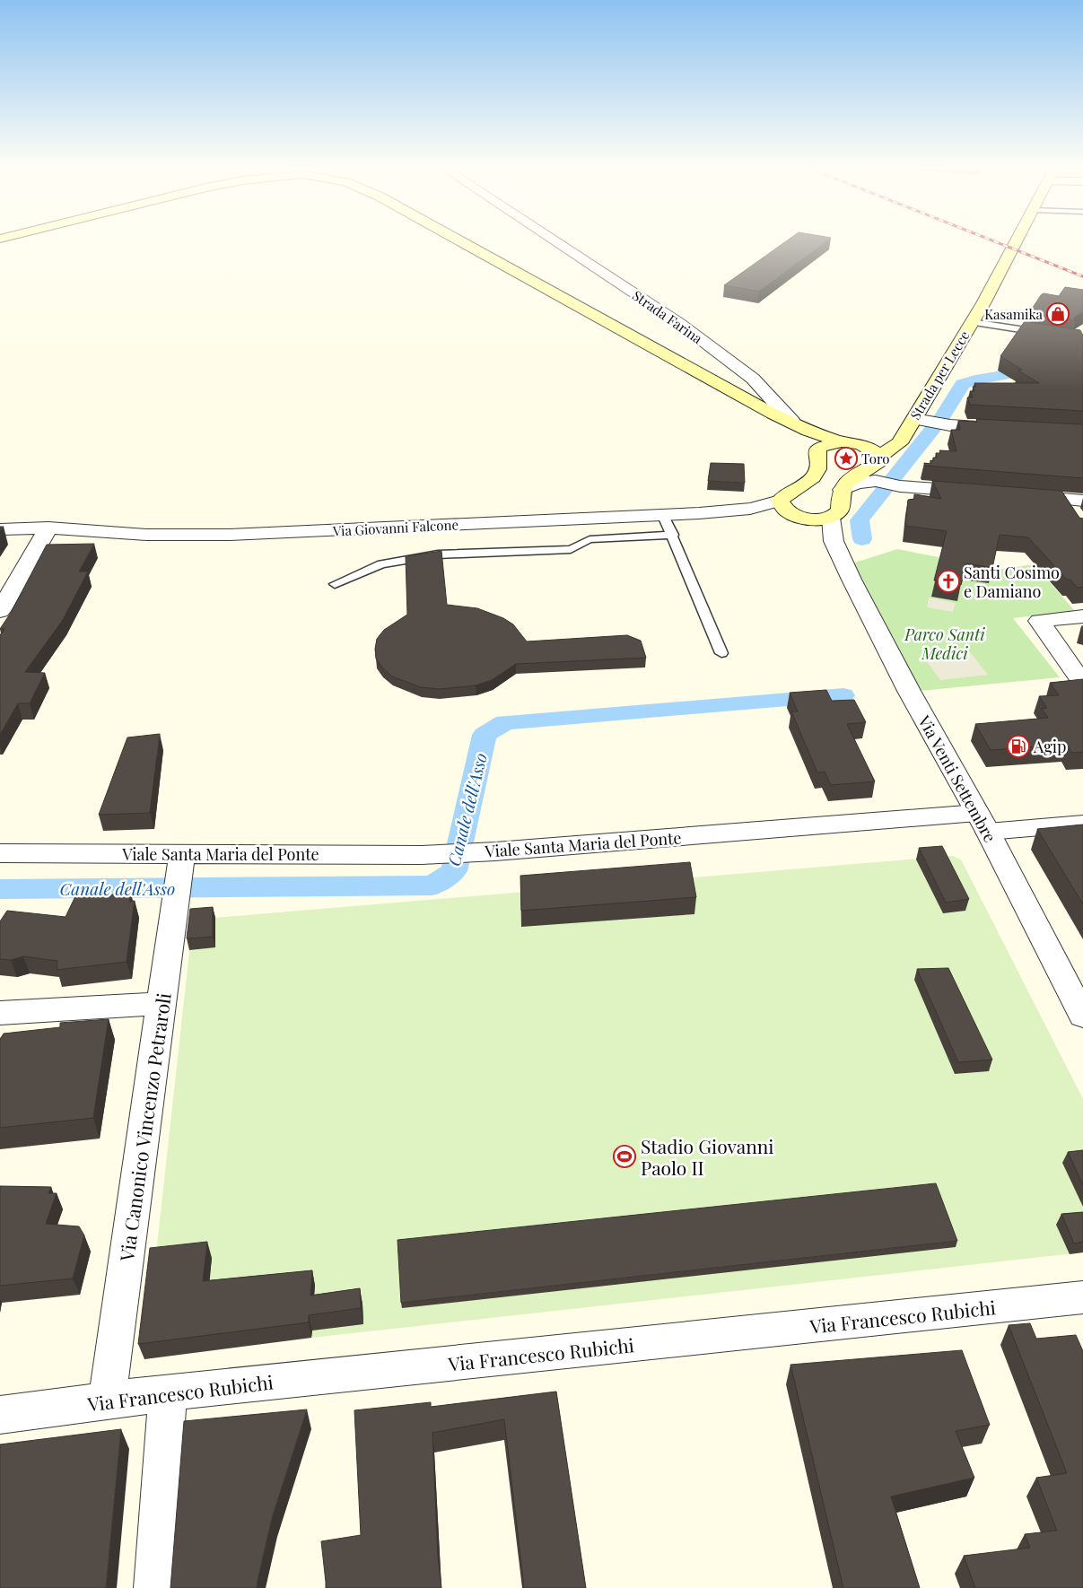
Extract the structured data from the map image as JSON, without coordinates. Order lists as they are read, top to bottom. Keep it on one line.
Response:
{"streets":{"main road":["Strada per Lecce"],"street":["Strada Farina","Via Giovanni Falcone","Via Venti Settembre","Viale Santa Maria del Ponte","Via Canonico Vincenzo Petraroli","Via Francesco Rubichi"]},"crossings":[["Via Giovanni Falcone","Via Venti Settembre"],["Via Venti Settembre","Viale Santa Maria del Ponte"],["Viale Santa Maria del Ponte","Via Canonico Vincenzo Petraroli"],["Via Canonico Vincenzo Petraroli","Via Francesco Rubichi"]],"water":["Canale dell'Asso"],"parks":["Parco Santi Medici"],"places":{"shop":["Kasamika"],"place":["Toro"],"church":["Santi Cosimo e Damiano"],"fuel station":["Agip"],"sports":["Stadio Giovanni Paolo II"]}}
